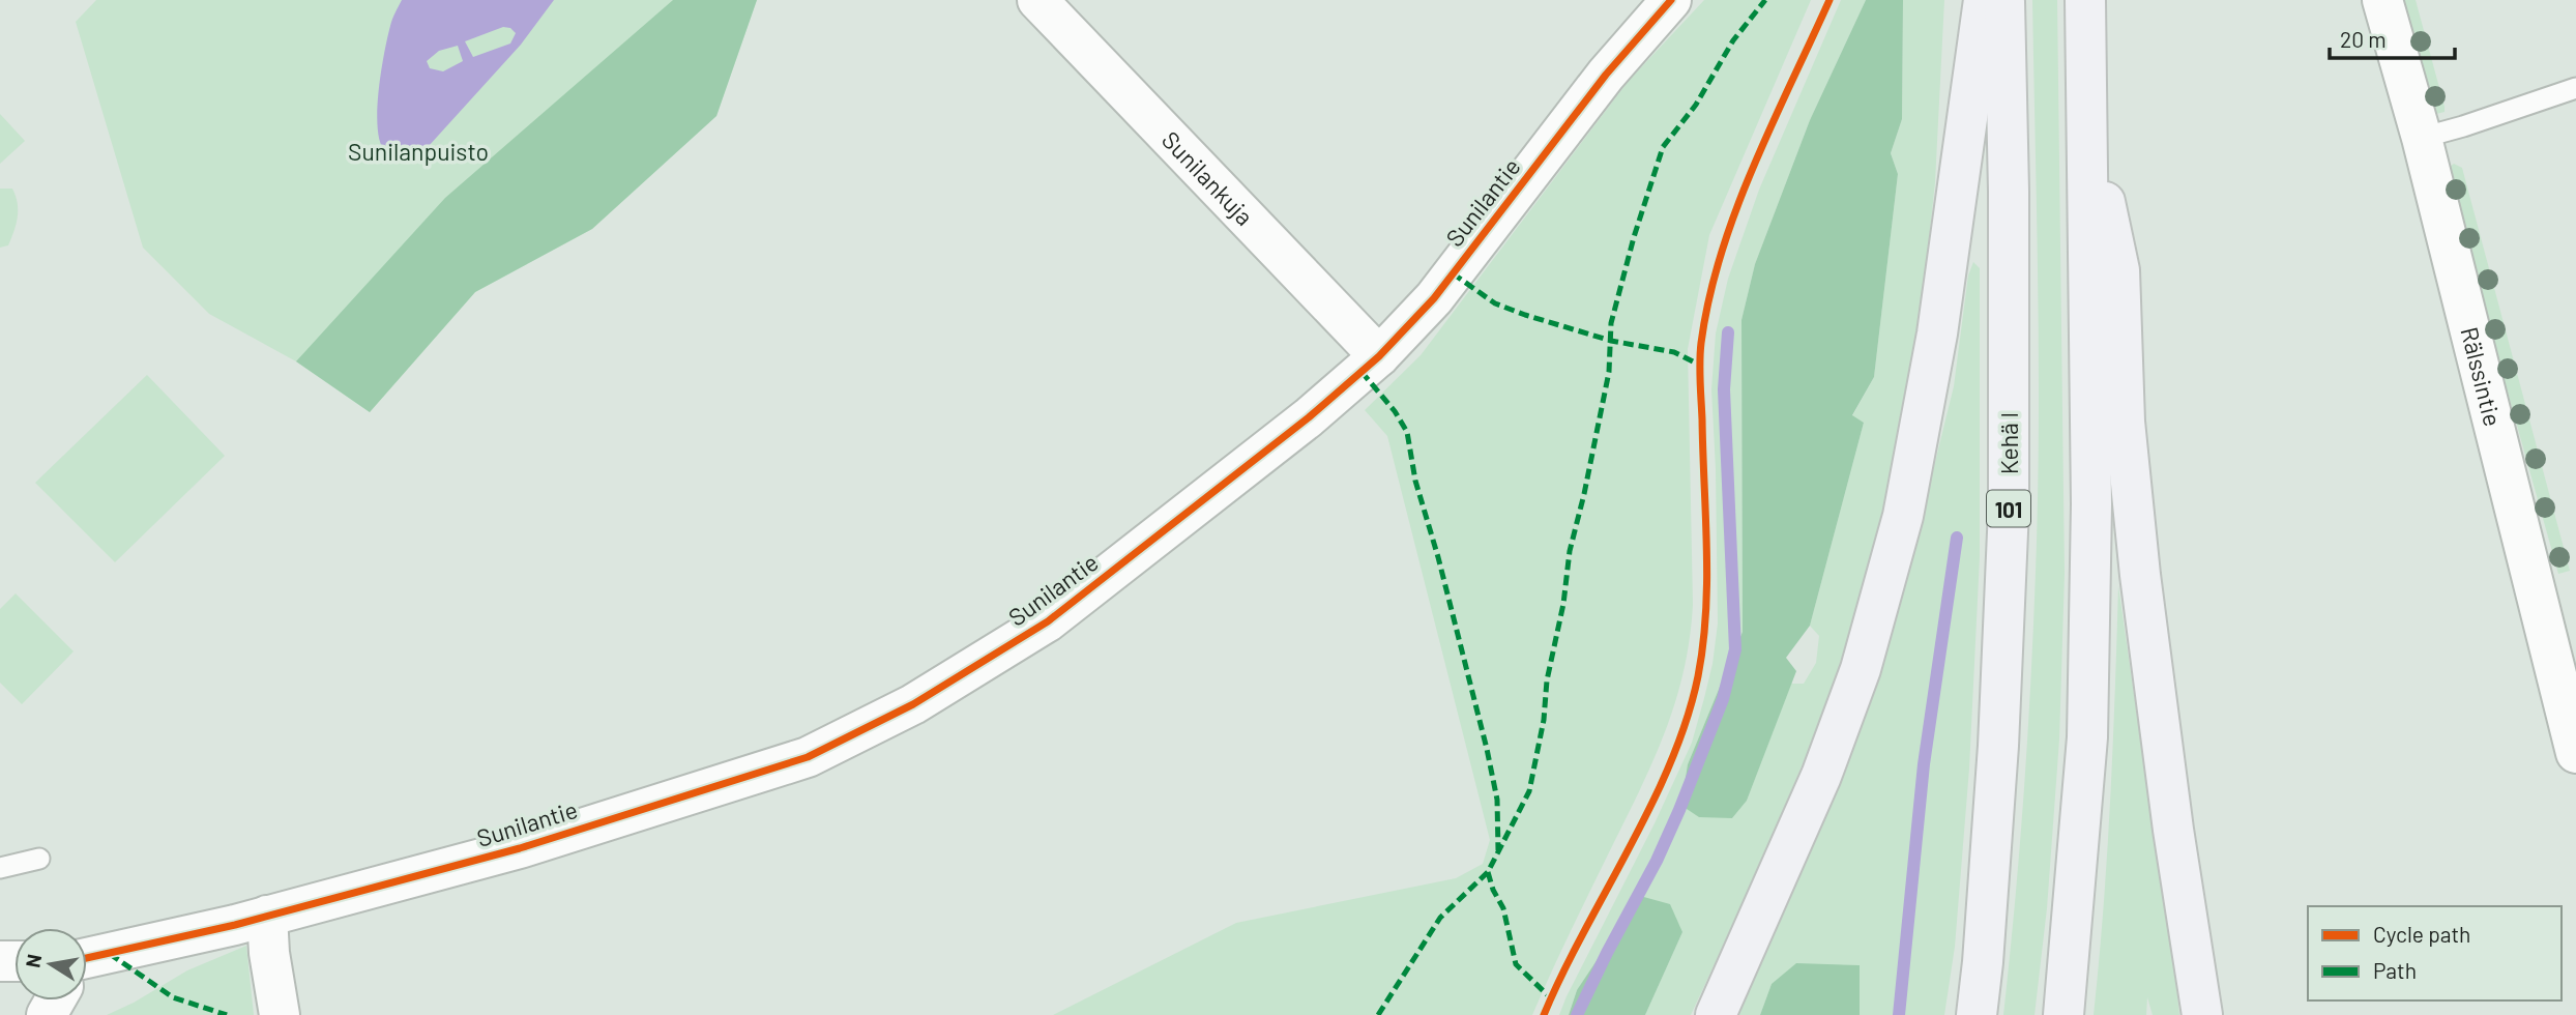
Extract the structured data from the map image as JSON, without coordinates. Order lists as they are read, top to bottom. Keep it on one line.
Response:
{"streets":{"highway":["Kehä I","101"],"street":["Sunilankuja","Sunilantie","Rälssintie"]},"crossings":[["Sunilankuja","Sunilantie"]],"parks":["Sunilanpuisto"],"legend":["Cycle path","Path"],"scale_bar":"20 m","north":"left"}
